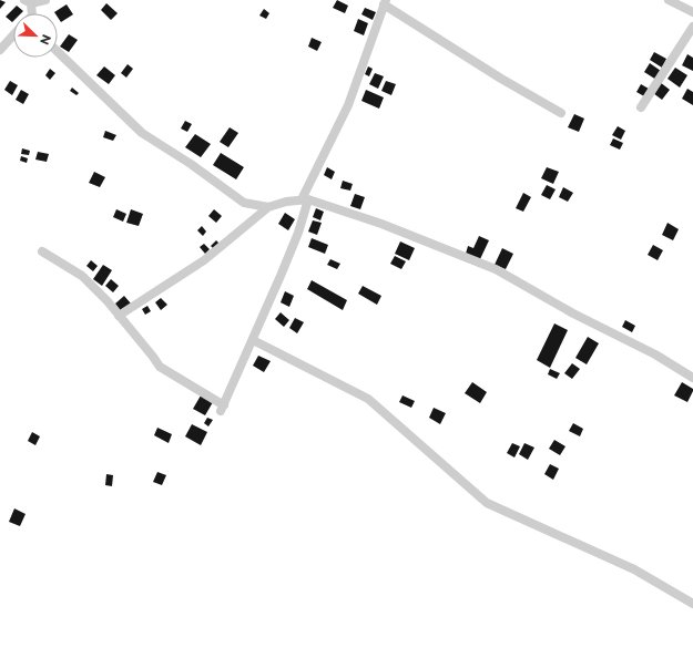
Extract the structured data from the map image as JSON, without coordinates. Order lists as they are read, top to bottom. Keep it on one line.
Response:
{"north":"bottom right"}
